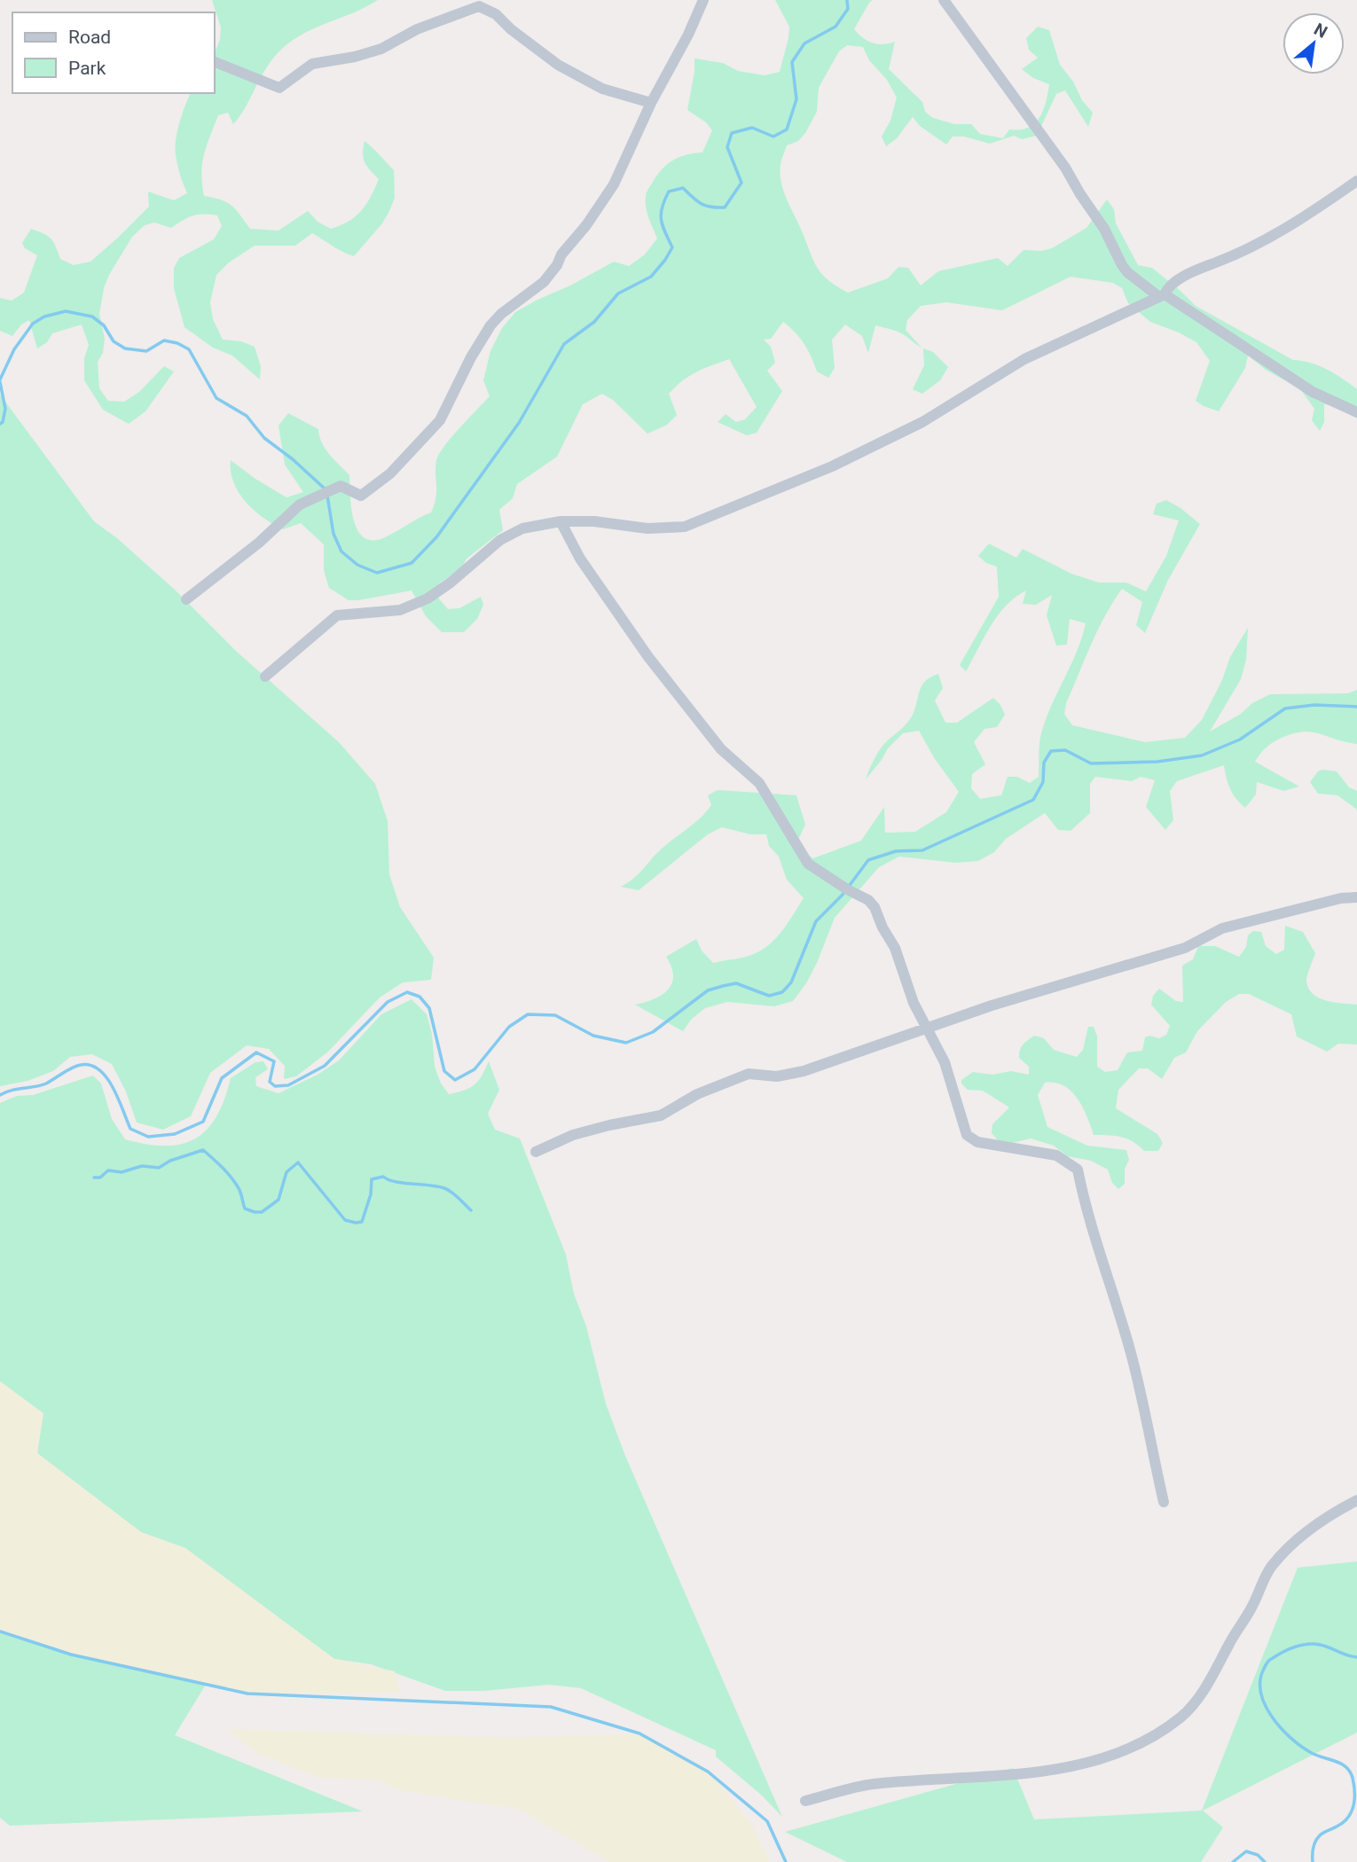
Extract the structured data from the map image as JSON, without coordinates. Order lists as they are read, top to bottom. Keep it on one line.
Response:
{"legend":["Road","Park"],"north":"top right"}
